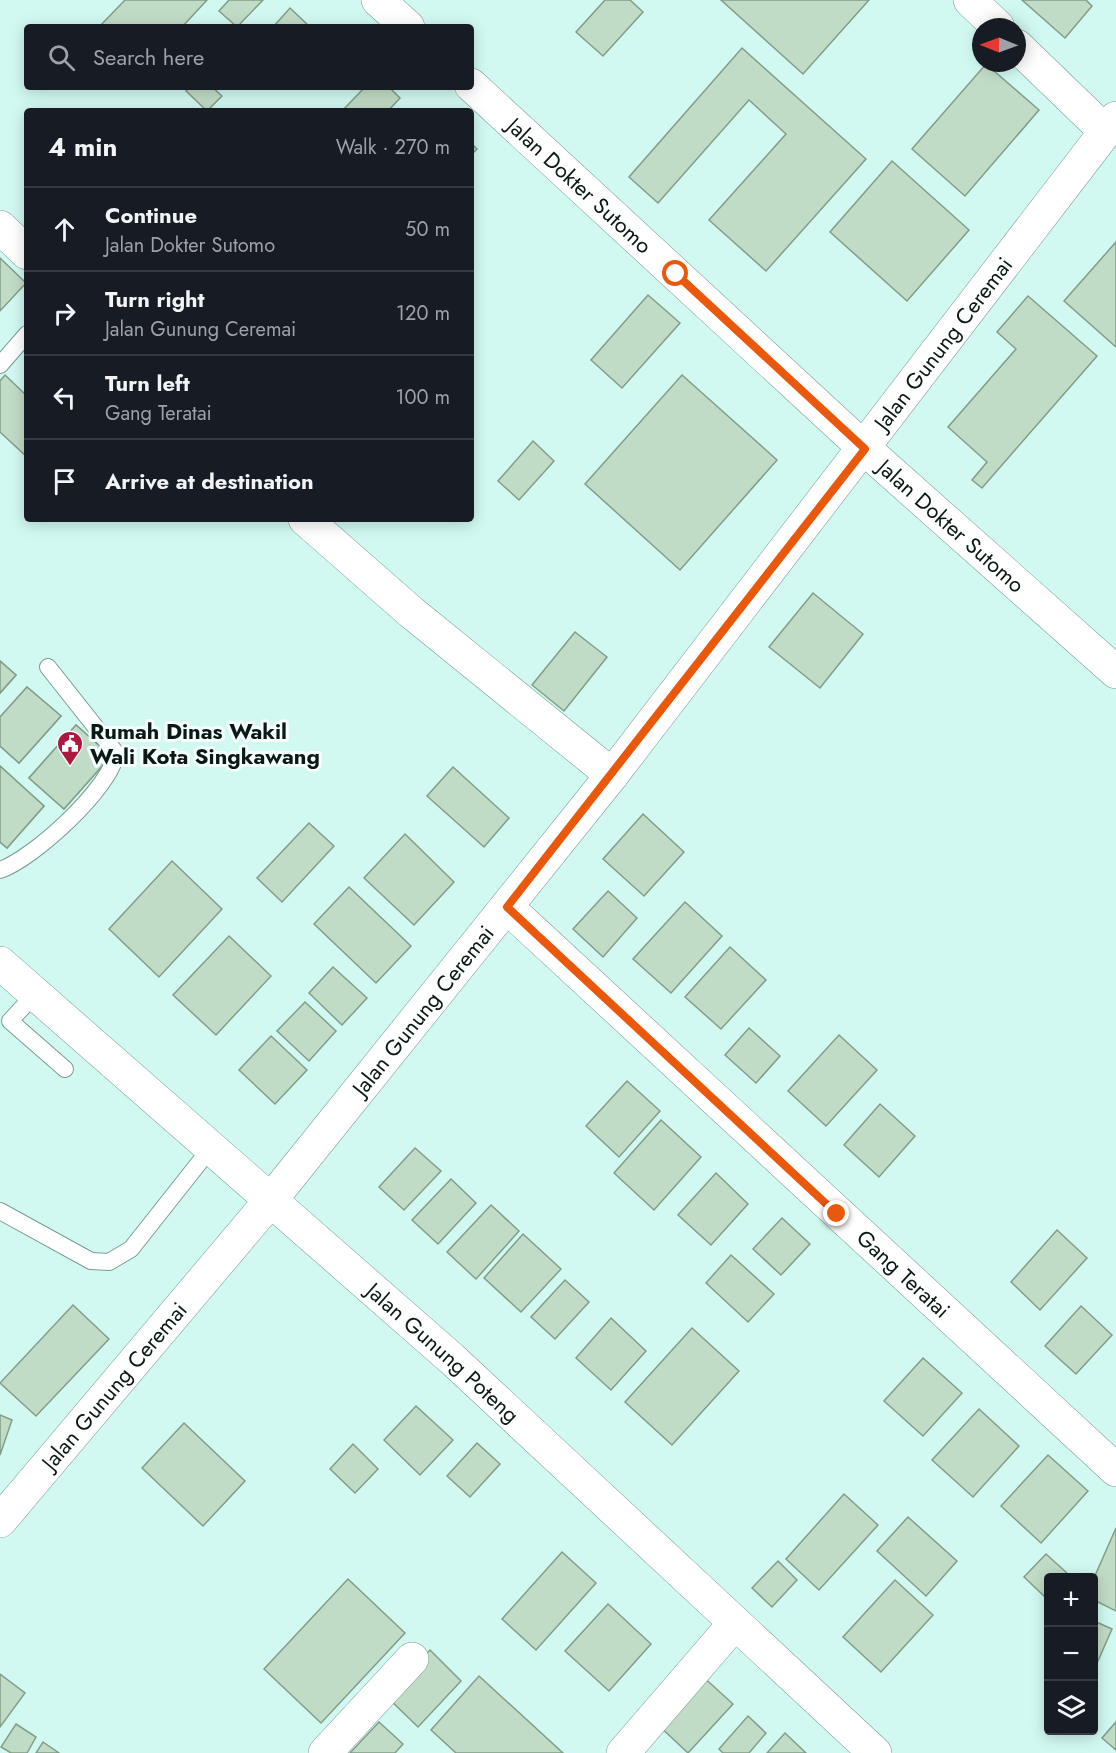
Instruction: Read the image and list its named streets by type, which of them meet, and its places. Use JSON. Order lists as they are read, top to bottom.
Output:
{
  "streets": {
    "street": [
      "Jalan Dokter Sutomo",
      "Jalan Gunung Ceremai",
      "Gang Teratai",
      "Jalan Gunung Poteng"
    ]
  },
  "crossings": [
    ["Jalan Dokter Sutomo", "Jalan Gunung Ceremai"],
    ["Jalan Gunung Ceremai", "Gang Teratai"],
    ["Jalan Gunung Ceremai", "Jalan Gunung Poteng"]
  ],
  "places": {
    "public building": ["Rumah Dinas Wakil Wali Kota Singkawang"]
  },
  "north": "left",
  "page": {
    "search": "Search here",
    "heading": ["4 min", "Walk · 270 m"],
    "list": [
      ["Continue", "Jalan Dokter Sutomo", "50 m"],
      ["Turn right", "Jalan Gunung Ceremai", "120 m"],
      ["Turn left", "Gang Teratai", "100 m"],
      "Arrive at destination"
    ],
    "map_buttons": ["+", "−"]
  }
}
